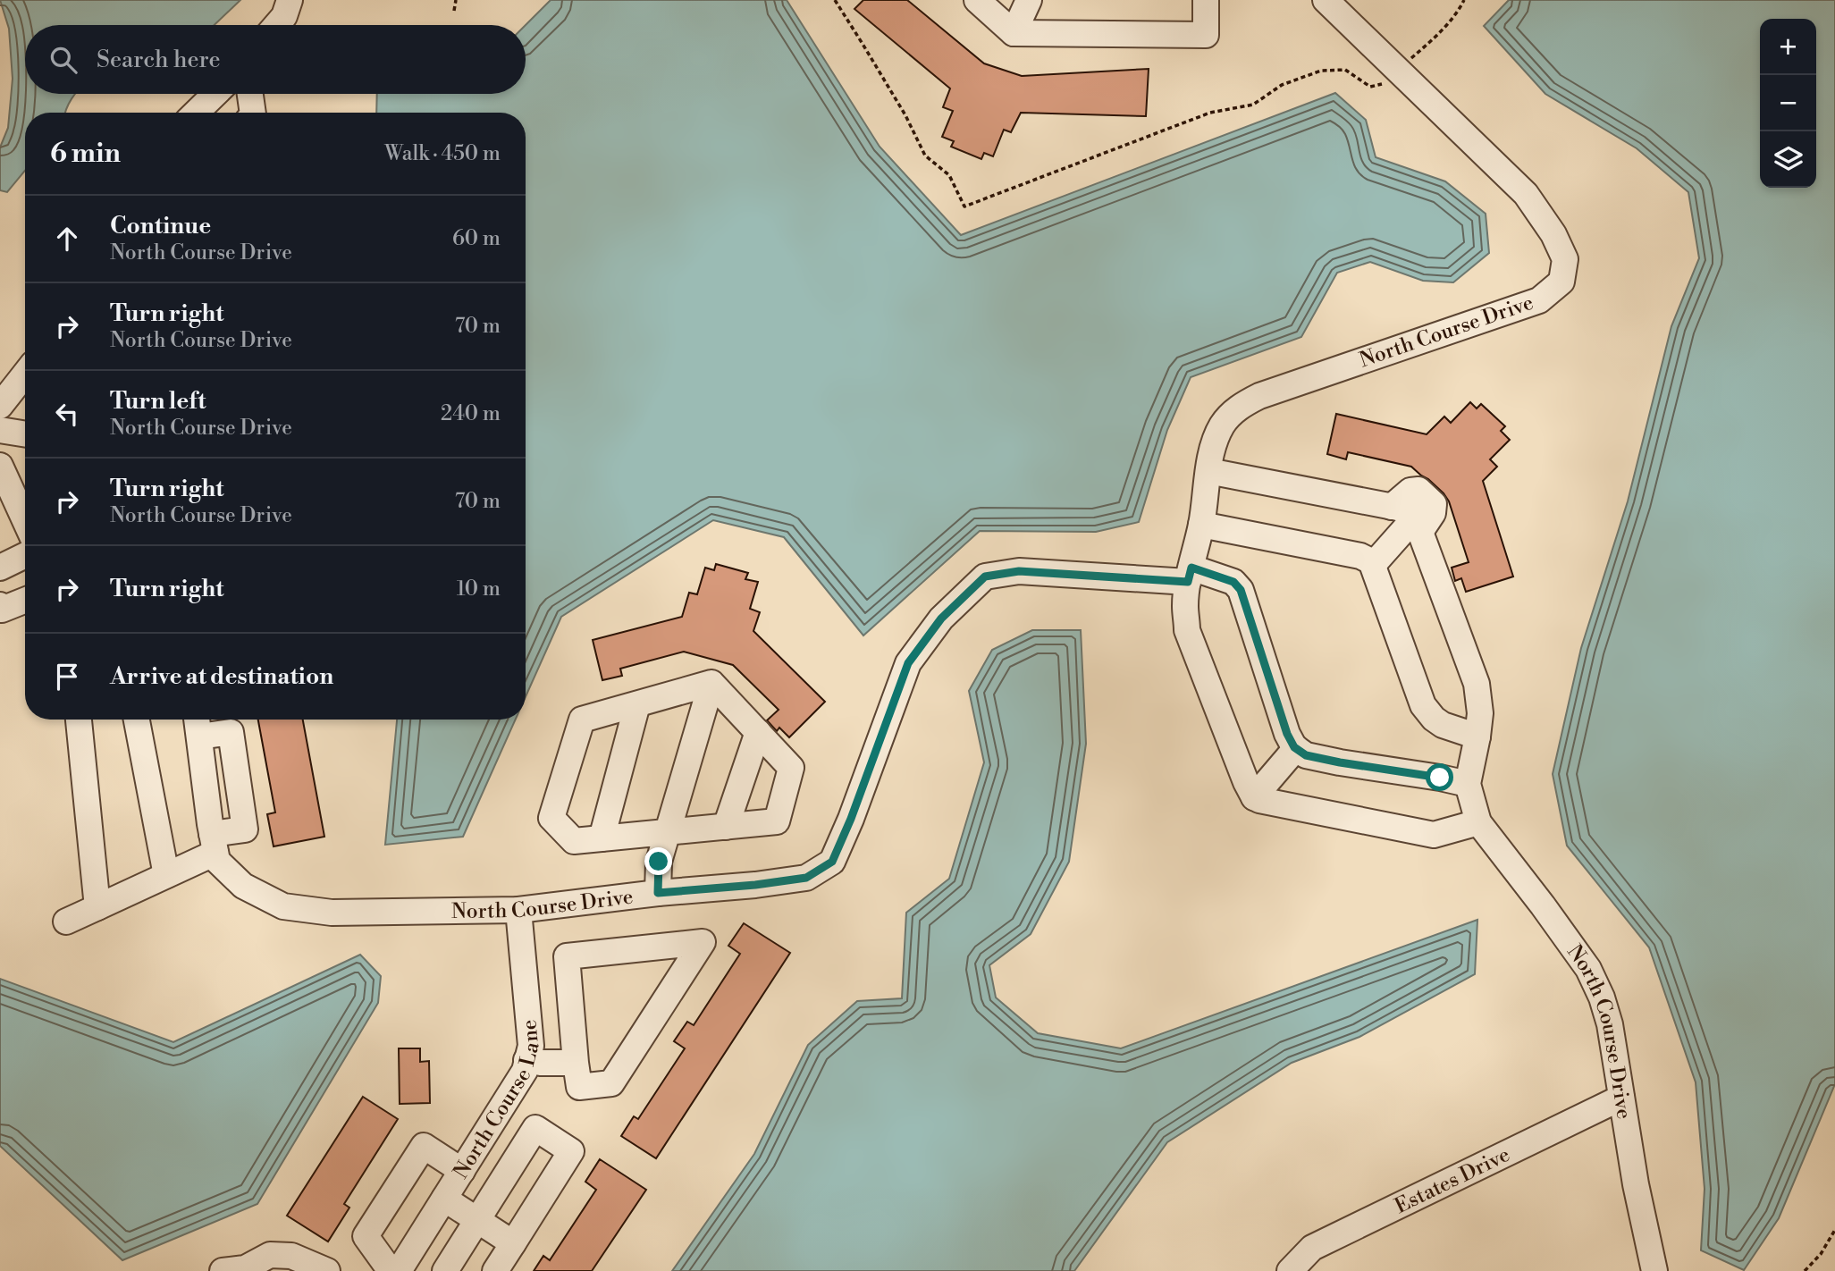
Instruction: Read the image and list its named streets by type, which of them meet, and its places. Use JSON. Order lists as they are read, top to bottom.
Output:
{
  "streets": {
    "street": ["North Course Drive", "North Course Lane", "Estates Drive"]
  },
  "crossings": [
    ["North Course Drive", "North Course Lane"],
    ["North Course Drive", "Estates Drive"]
  ],
  "page": {
    "map_buttons": ["+", "−"],
    "search": "Search here",
    "heading": ["6 min", "Walk · 450 m"],
    "list": [
      ["Continue", "North Course Drive", "60 m"],
      ["Turn right", "North Course Drive", "70 m"],
      ["Turn left", "North Course Drive", "240 m"],
      ["Turn right", "North Course Drive", "70 m"],
      ["Turn right", "10 m"],
      "Arrive at destination"
    ]
  }
}
